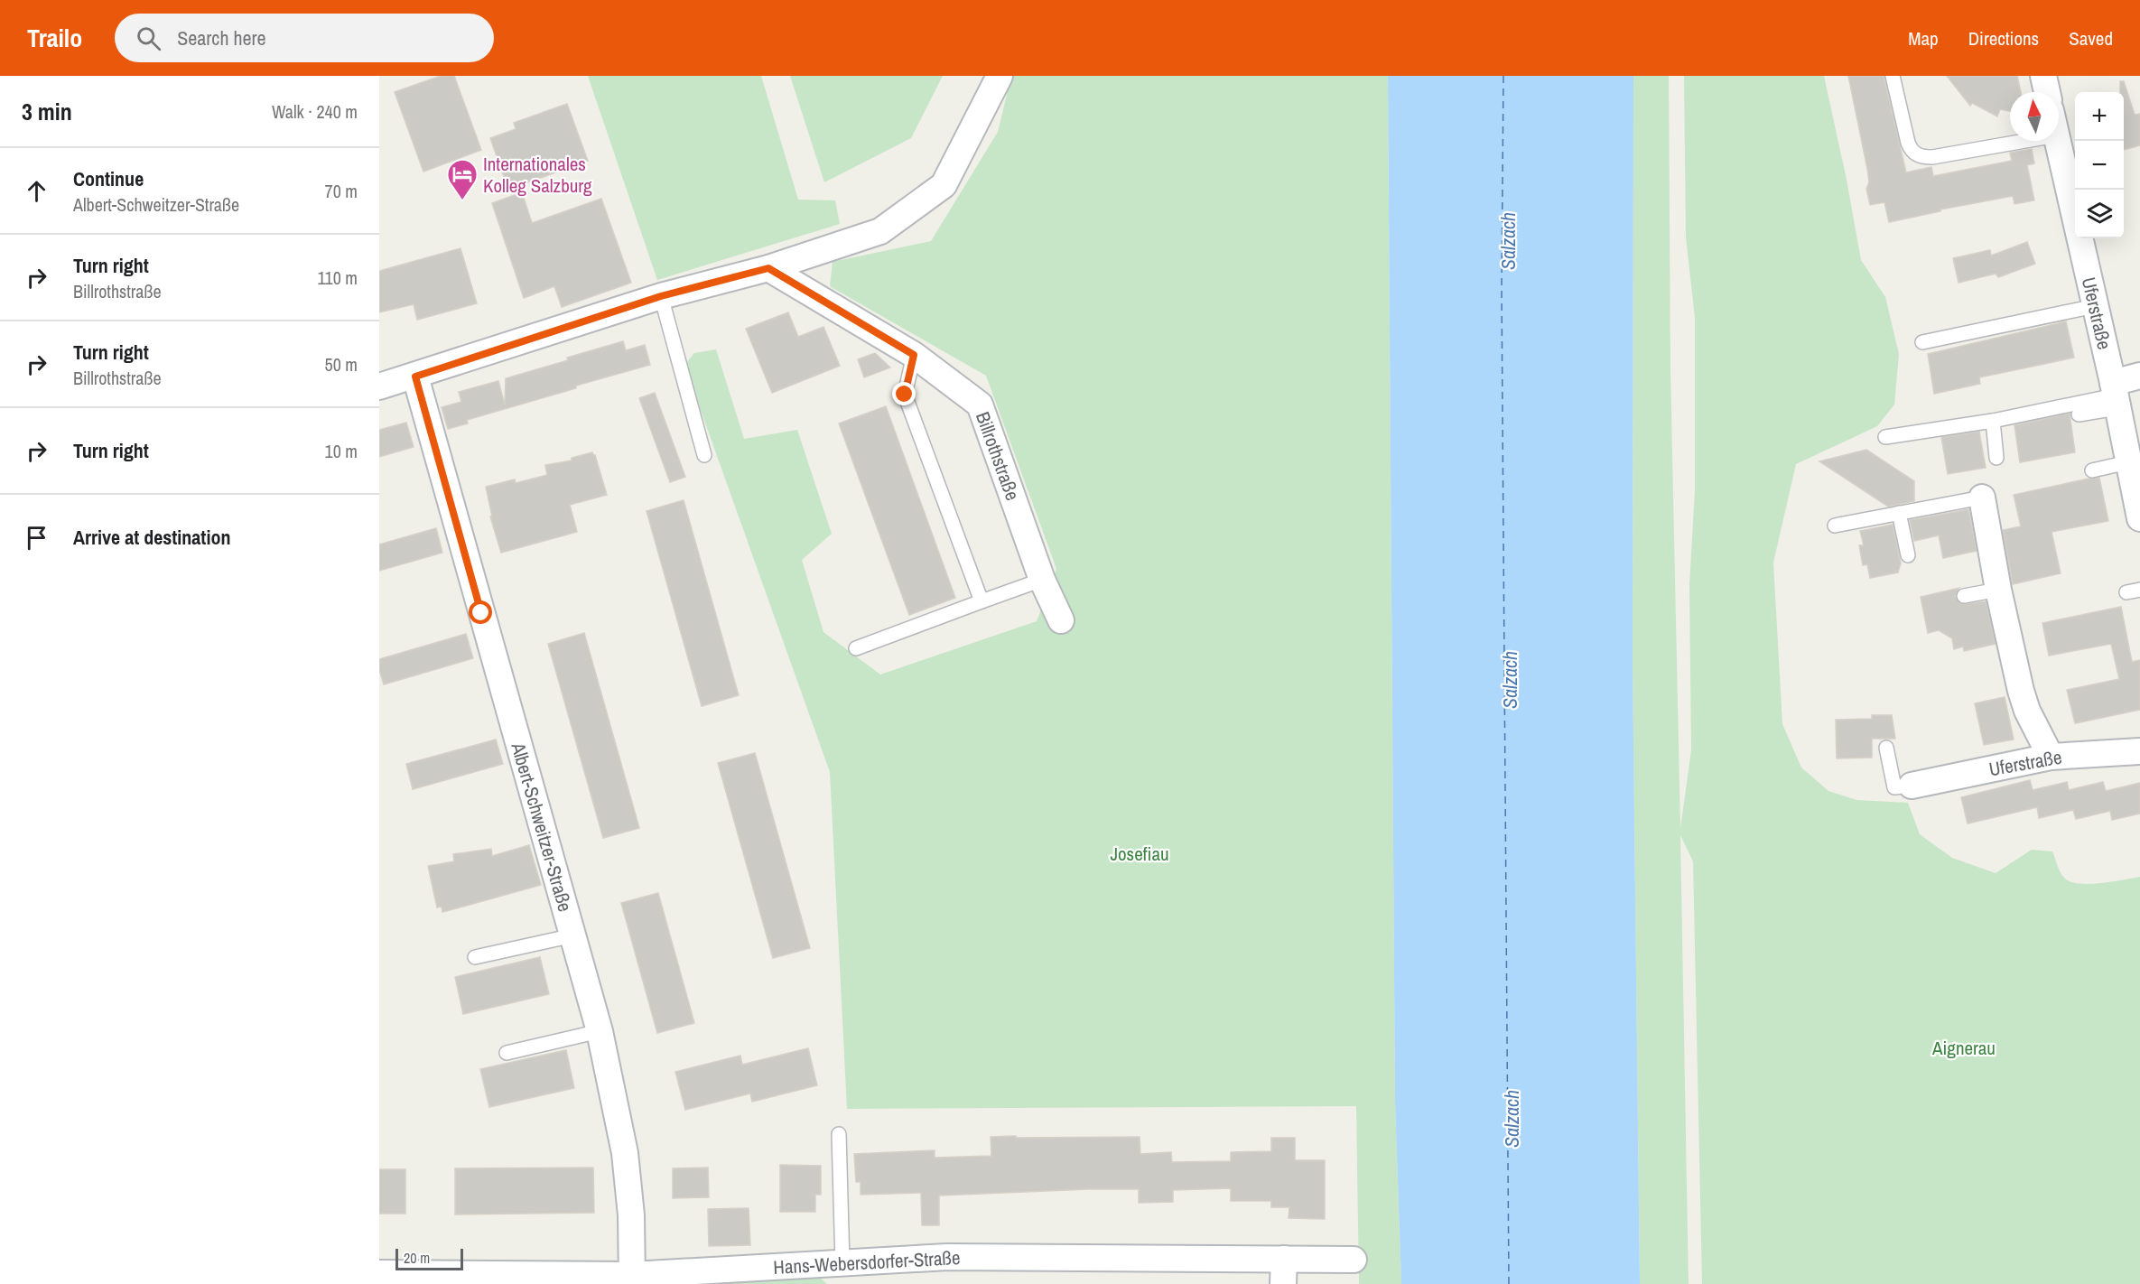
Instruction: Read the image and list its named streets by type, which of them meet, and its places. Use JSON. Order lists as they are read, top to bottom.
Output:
{
  "streets": {
    "street": [
      "Uferstraße",
      "Billrothstraße",
      "Albert-Schweitzer-Straße",
      "Hans-Webersdorfer-Straße"
    ]
  },
  "crossings": [
    ["Albert-Schweitzer-Straße", "Hans-Webersdorfer-Straße"]
  ],
  "water": ["Salzach"],
  "parks": ["Josefiau", "Aignerau"],
  "places": {
    "hotel": ["Internationales Kolleg Salzburg"]
  },
  "scale_bar": "20 m",
  "north": "top",
  "page": {
    "header": "Trailo",
    "search": "Search here",
    "nav": ["Map", "Directions", "Saved"],
    "heading": ["3 min", "Walk · 240 m"],
    "map_buttons": ["+", "−"],
    "list": [
      ["Continue", "Albert-Schweitzer-Straße", "70 m"],
      ["Turn right", "Billrothstraße", "110 m"],
      ["Turn right", "Billrothstraße", "50 m"],
      ["Turn right", "10 m"],
      "Arrive at destination"
    ],
    "scale": "20 m"
  }
}
